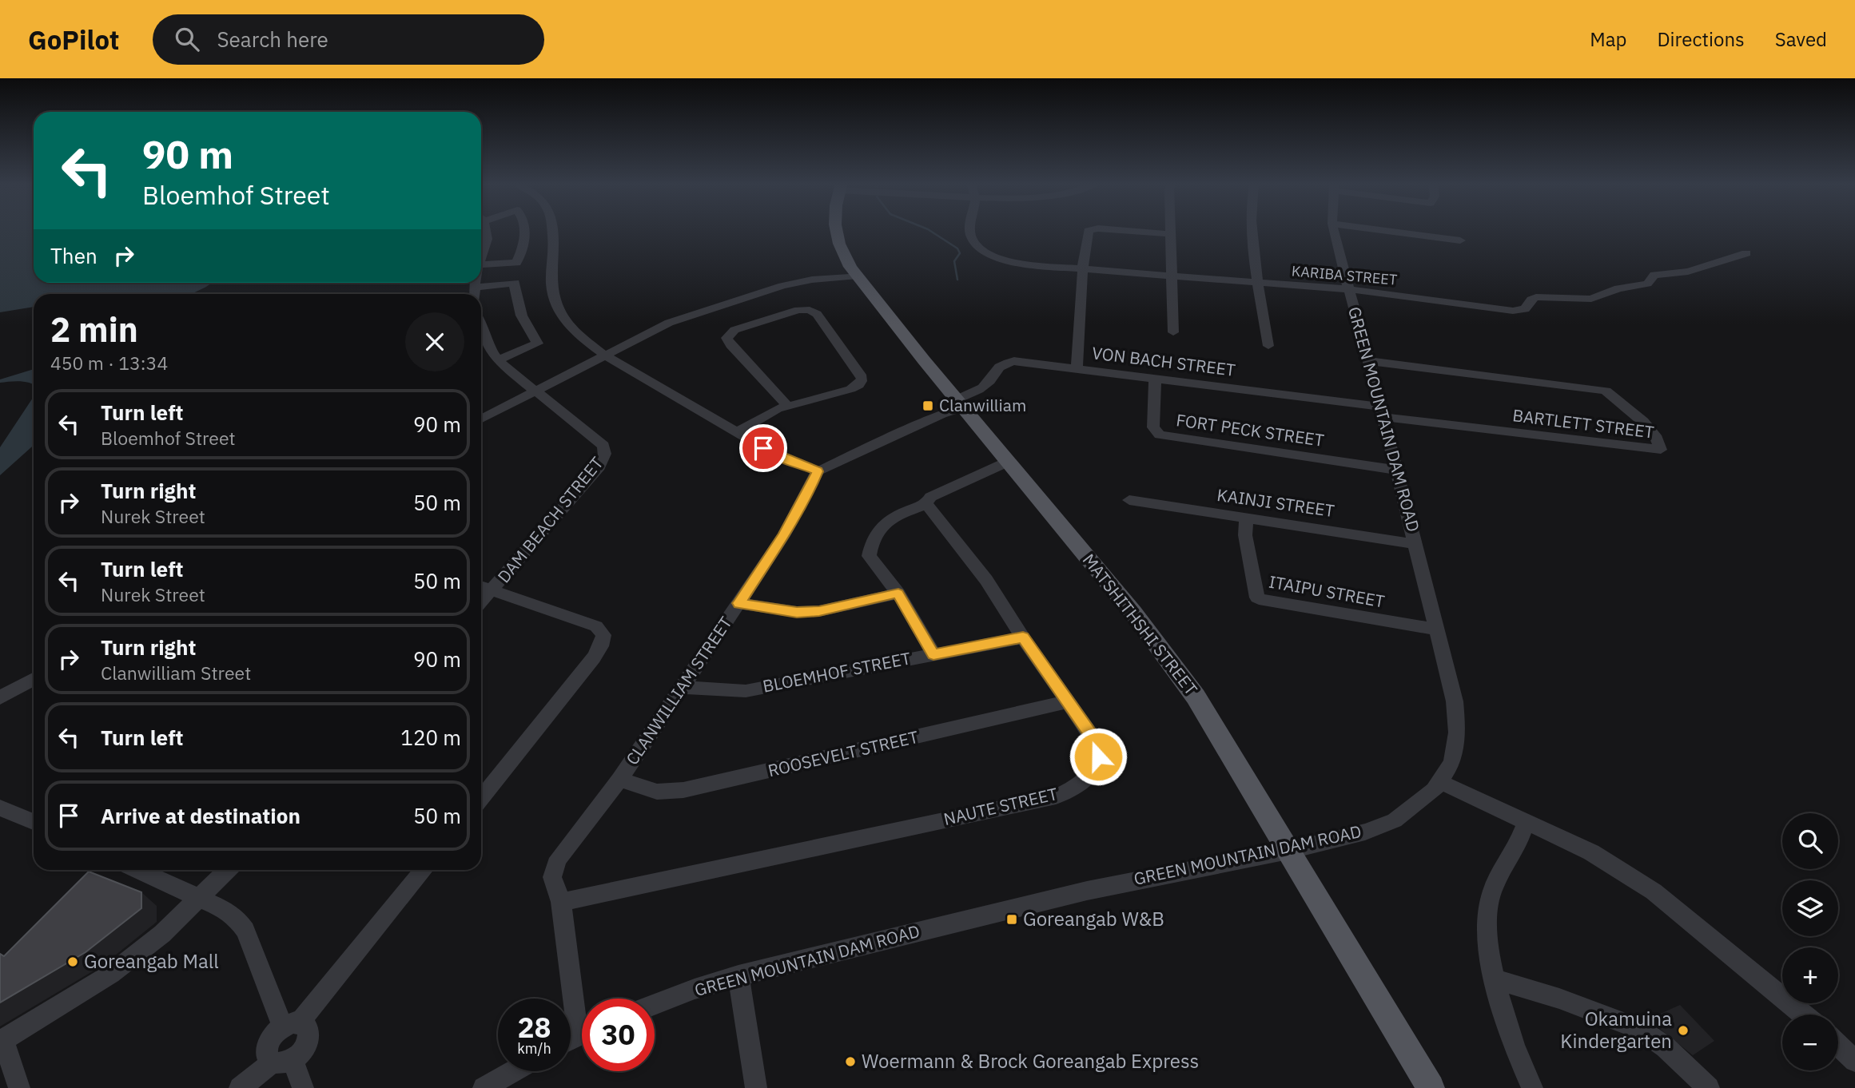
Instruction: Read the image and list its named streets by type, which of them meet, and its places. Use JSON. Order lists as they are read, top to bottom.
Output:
{
  "streets": {
    "main road": ["MATSHITHSHI STREET"],
    "street": [
      "KARIBA STREET",
      "VON BACH STREET",
      "GREEN MOUNTAIN DAM ROAD",
      "BARTLETT STREET",
      "FORT PECK STREET",
      "KAINJI STREET",
      "DAM BEACH STREET",
      "ITAIPU STREET",
      "BLOEMHOF STREET",
      "CLANWILLIAM STREET",
      "ROOSEVELT STREET",
      "NAUTE STREET"
    ]
  },
  "crossings": [
    ["KARIBA STREET", "GREEN MOUNTAIN DAM ROAD"],
    ["VON BACH STREET", "GREEN MOUNTAIN DAM ROAD"],
    ["VON BACH STREET", "BARTLETT STREET"],
    ["VON BACH STREET", "FORT PECK STREET"],
    ["VON BACH STREET", "MATSHITHSHI STREET"],
    ["GREEN MOUNTAIN DAM ROAD", "BARTLETT STREET"],
    ["GREEN MOUNTAIN DAM ROAD", "FORT PECK STREET"],
    ["GREEN MOUNTAIN DAM ROAD", "KAINJI STREET"],
    ["GREEN MOUNTAIN DAM ROAD", "ITAIPU STREET"],
    ["GREEN MOUNTAIN DAM ROAD", "MATSHITHSHI STREET"],
    ["KAINJI STREET", "ITAIPU STREET"],
    ["BLOEMHOF STREET", "CLANWILLIAM STREET"],
    ["BLOEMHOF STREET", "NAUTE STREET"],
    ["CLANWILLIAM STREET", "ROOSEVELT STREET"],
    ["CLANWILLIAM STREET", "NAUTE STREET"],
    ["ROOSEVELT STREET", "NAUTE STREET"]
  ],
  "places": {
    "transit": ["Clanwilliam", "Goreangab W&B"],
    "other": ["Goreangab Mall", "Okamuina Kindergarten", "Woermann & Brock Goreangab Express"]
  },
  "page": {
    "header": "GoPilot",
    "search": "Search here",
    "nav": ["Map", "Directions", "Saved"],
    "turn": ["90 m", "Bloemhof Street"],
    "then": "Then",
    "heading": ["2 min", "450 m · 13:34"],
    "list": [
      {
        "name": "Turn left",
        "note": "Bloemhof Street",
        "value": "90 m"
      },
      {
        "name": "Turn right",
        "note": "Nurek Street",
        "value": "50 m"
      },
      {
        "name": "Turn left",
        "note": "Nurek Street",
        "value": "50 m"
      },
      {
        "name": "Turn right",
        "note": "Clanwilliam Street",
        "value": "90 m"
      },
      {
        "name": "Turn left",
        "value": "120 m"
      },
      {
        "name": "Arrive at destination",
        "value": "50 m"
      }
    ],
    "map_buttons": ["+", "−"],
    "speed": "28 km/h",
    "limit": "30"
  }
}
